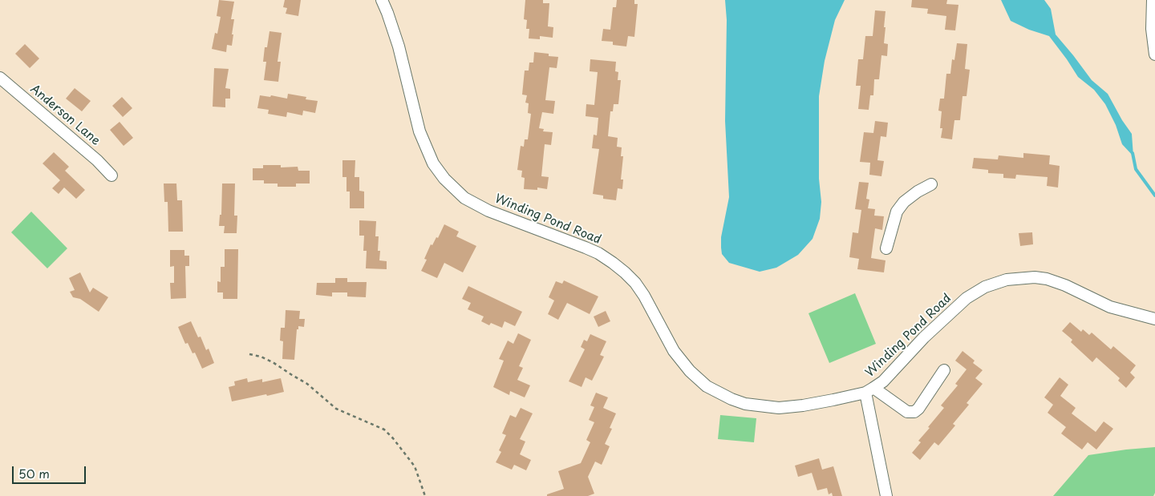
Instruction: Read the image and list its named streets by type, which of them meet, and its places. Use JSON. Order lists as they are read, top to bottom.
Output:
{
  "streets": {
    "street": ["Anderson Lane", "Winding Pond Road"]
  },
  "scale_bar": "50 m"
}
